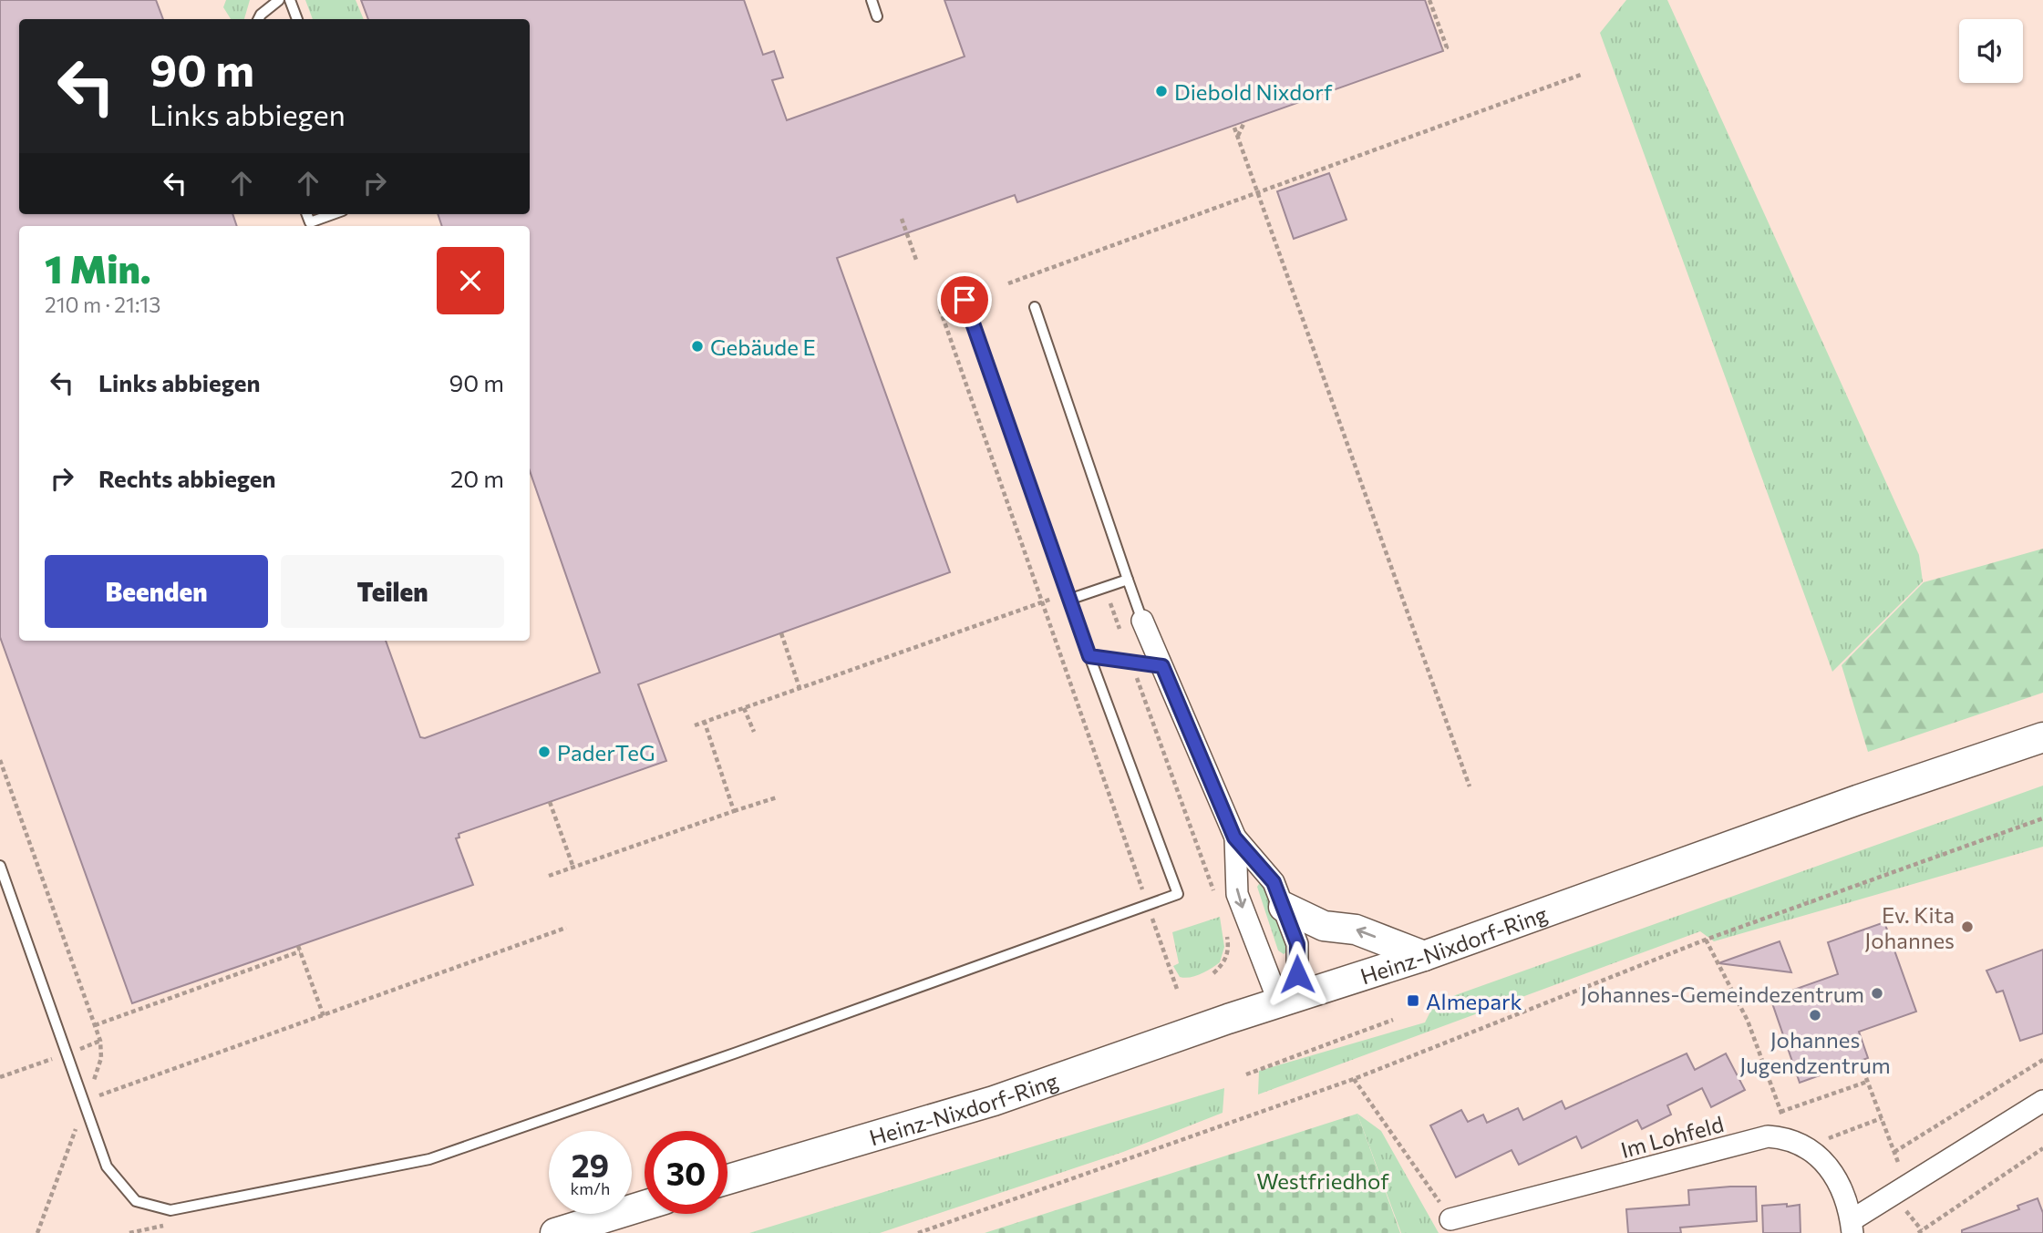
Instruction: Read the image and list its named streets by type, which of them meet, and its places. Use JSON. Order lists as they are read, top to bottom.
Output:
{
  "streets": {
    "main road": ["Heinz-Nixdorf-Ring"],
    "street": ["Im Lohfeld"]
  },
  "parks": ["Westfriedhof"],
  "places": {
    "other": [
      "Diebold Nixdorf",
      "Gebäude E",
      "PaderTeG",
      "Ev. Kita Johannes",
      "Johannes-Gemeindezentrum",
      "Johannes Jugendzentrum"
    ],
    "transit": ["Almepark"]
  },
  "page": {
    "turn": ["90 m", "Links abbiegen"],
    "heading": ["1 Min.", "210 m · 21:13"],
    "list": [
      {
        "name": "Links abbiegen",
        "value": "90 m"
      },
      {
        "name": "Rechts abbiegen",
        "value": "20 m"
      }
    ],
    "buttons": ["Beenden", "Teilen"],
    "speed": "29 km/h",
    "limit": "30"
  }
}
